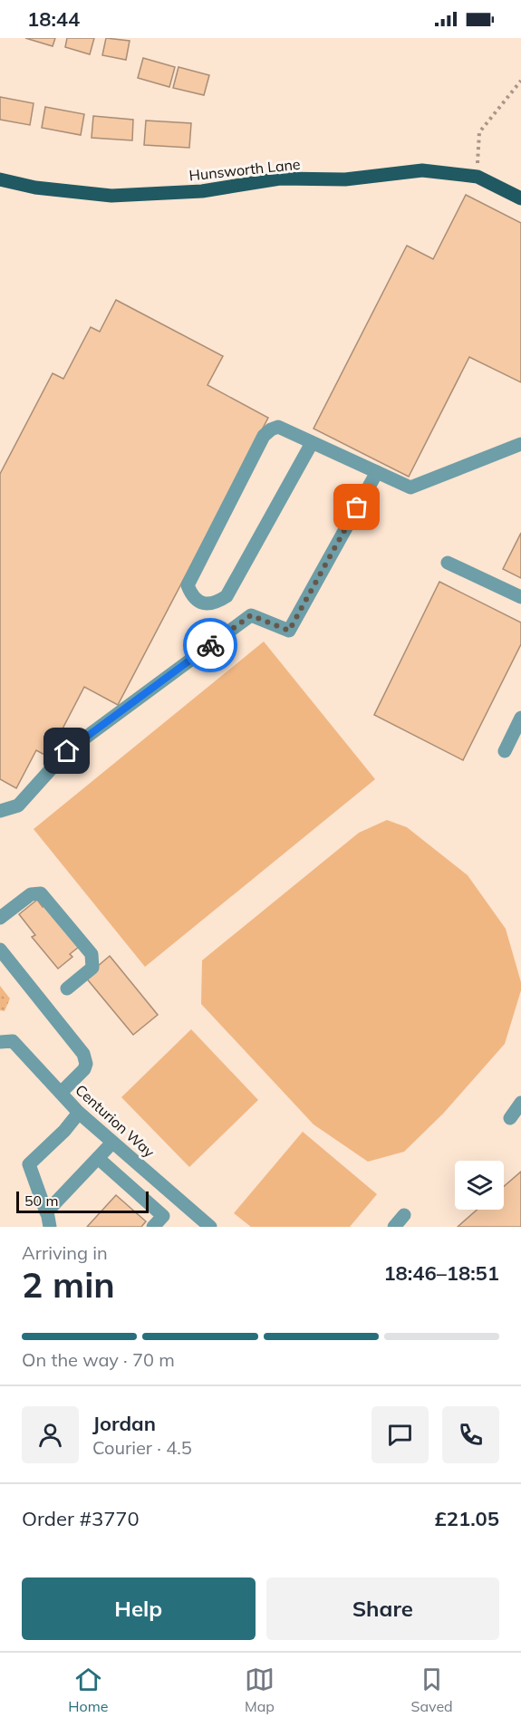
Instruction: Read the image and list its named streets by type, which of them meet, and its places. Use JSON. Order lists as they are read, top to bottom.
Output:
{
  "streets": {
    "main road": ["Hunsworth Lane"],
    "street": ["Centurion Way"]
  },
  "scale_bar": "50 m",
  "page": {
    "status": "18:44",
    "scale": "50 m",
    "heading": ["2 min", "Arriving in", "18:46–18:51"],
    "panel": [
      "Jordan",
      "Courier · 4.5",
      "Order #3770",
      "£21.05"
    ],
    "bar": "On the way · 70 m",
    "buttons": ["Help", "Share"],
    "tabs": ["Home", "Map", "Saved"]
  }
}
